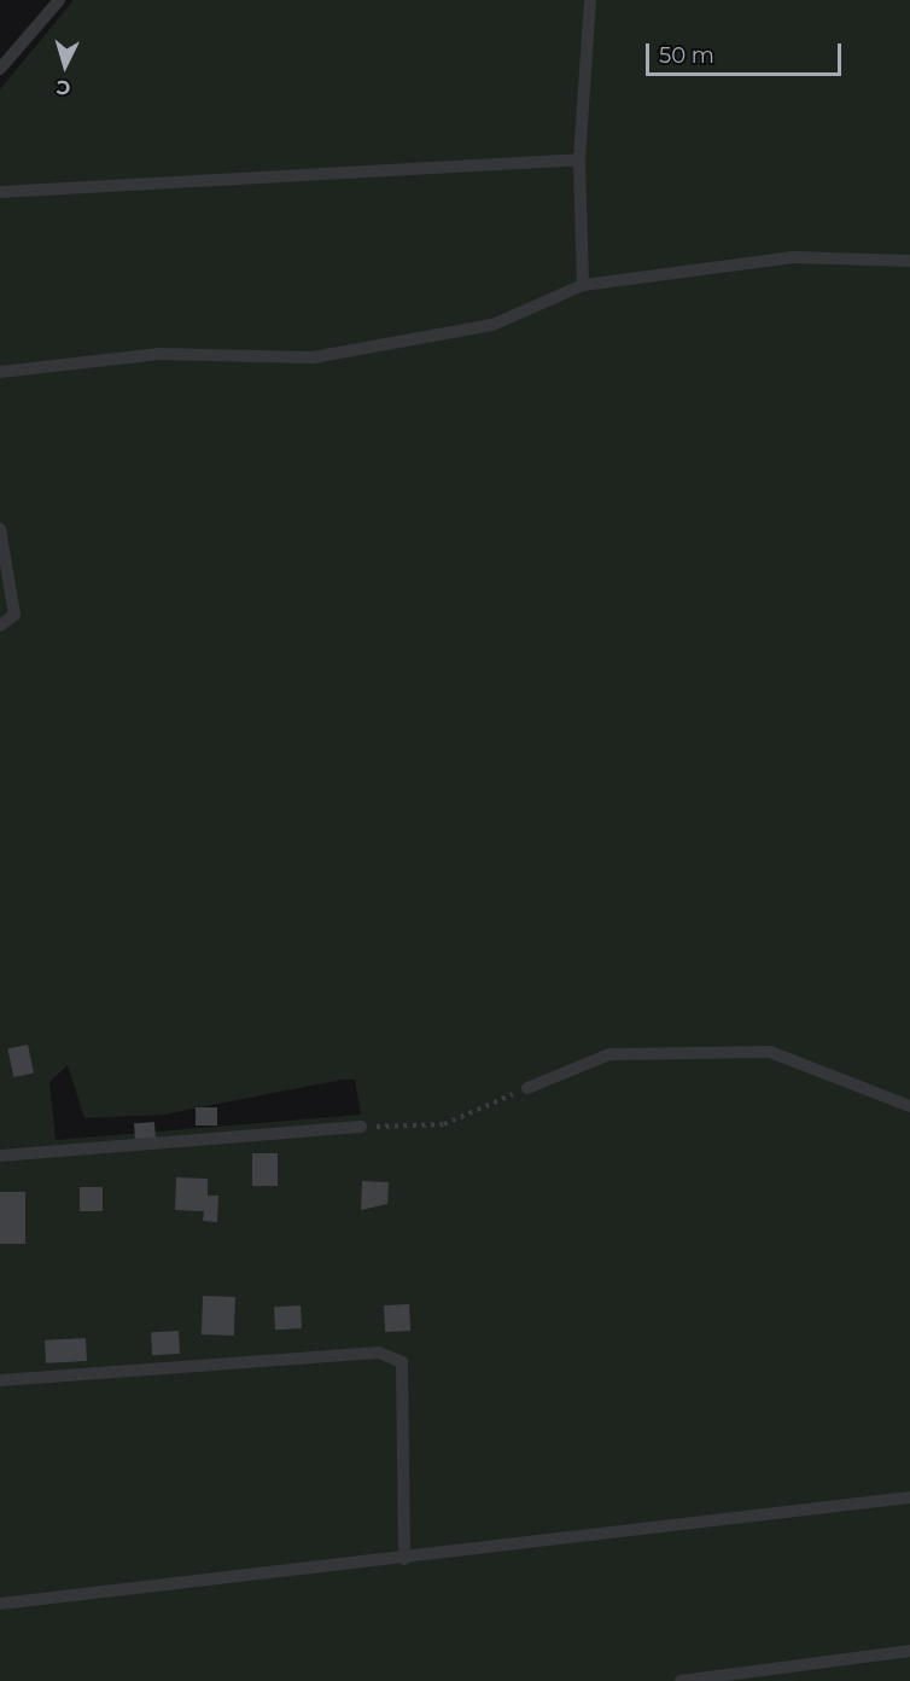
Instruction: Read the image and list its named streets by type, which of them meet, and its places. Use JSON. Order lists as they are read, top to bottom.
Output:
{
  "scale_bar": "50 m",
  "north": "bottom"
}
